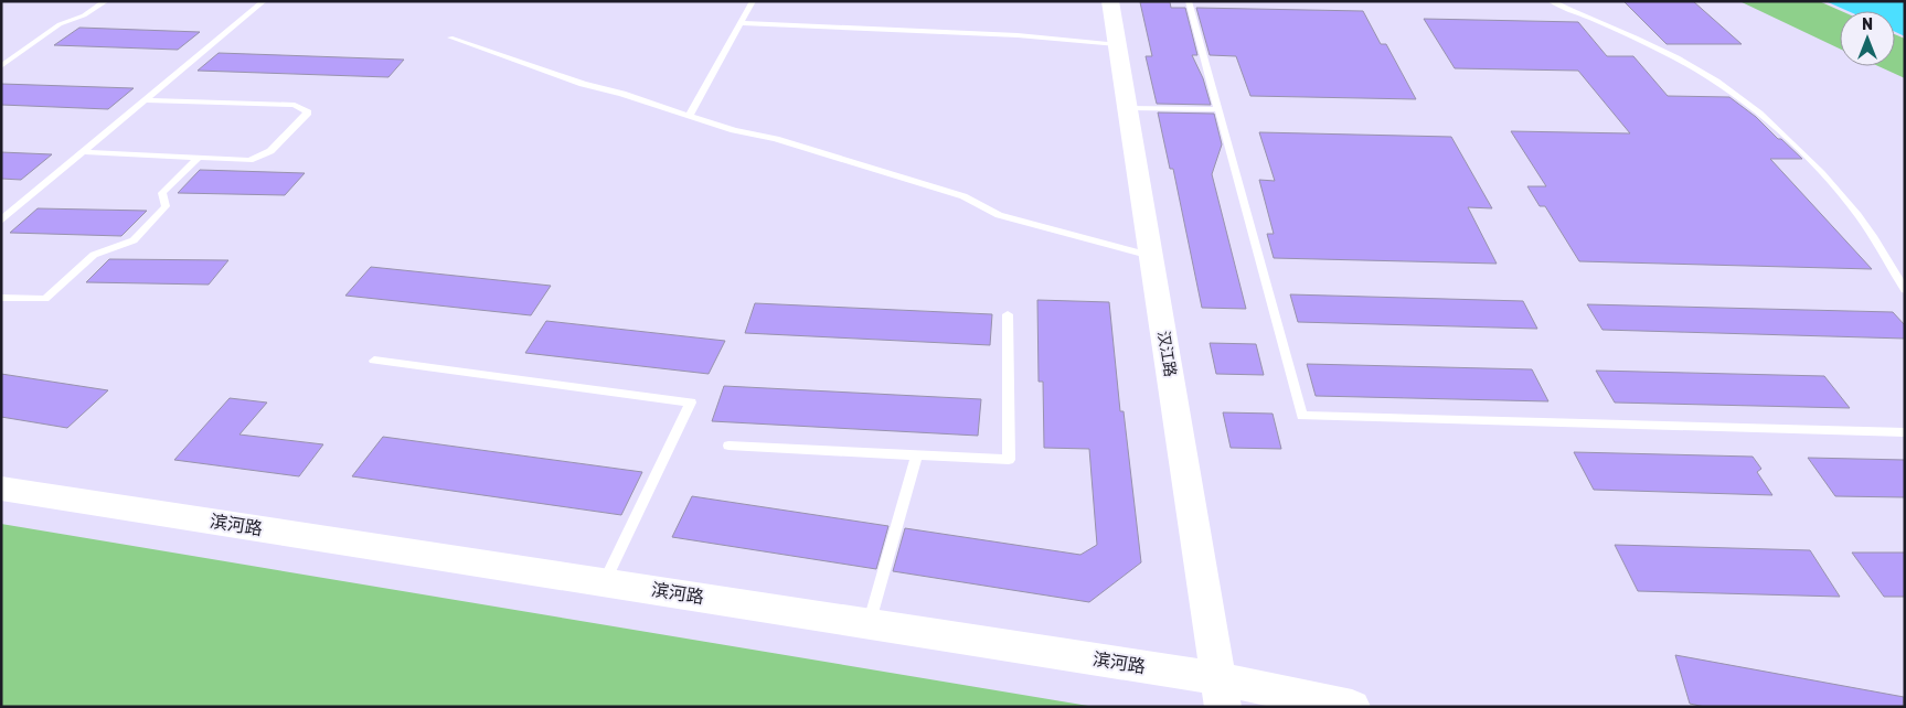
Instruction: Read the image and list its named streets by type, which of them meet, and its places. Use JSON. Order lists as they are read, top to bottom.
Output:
{
  "streets": {
    "street": ["汉江路", "滨河路"]
  },
  "crossings": [
    ["汉江路", "滨河路"]
  ],
  "north": "top"
}
